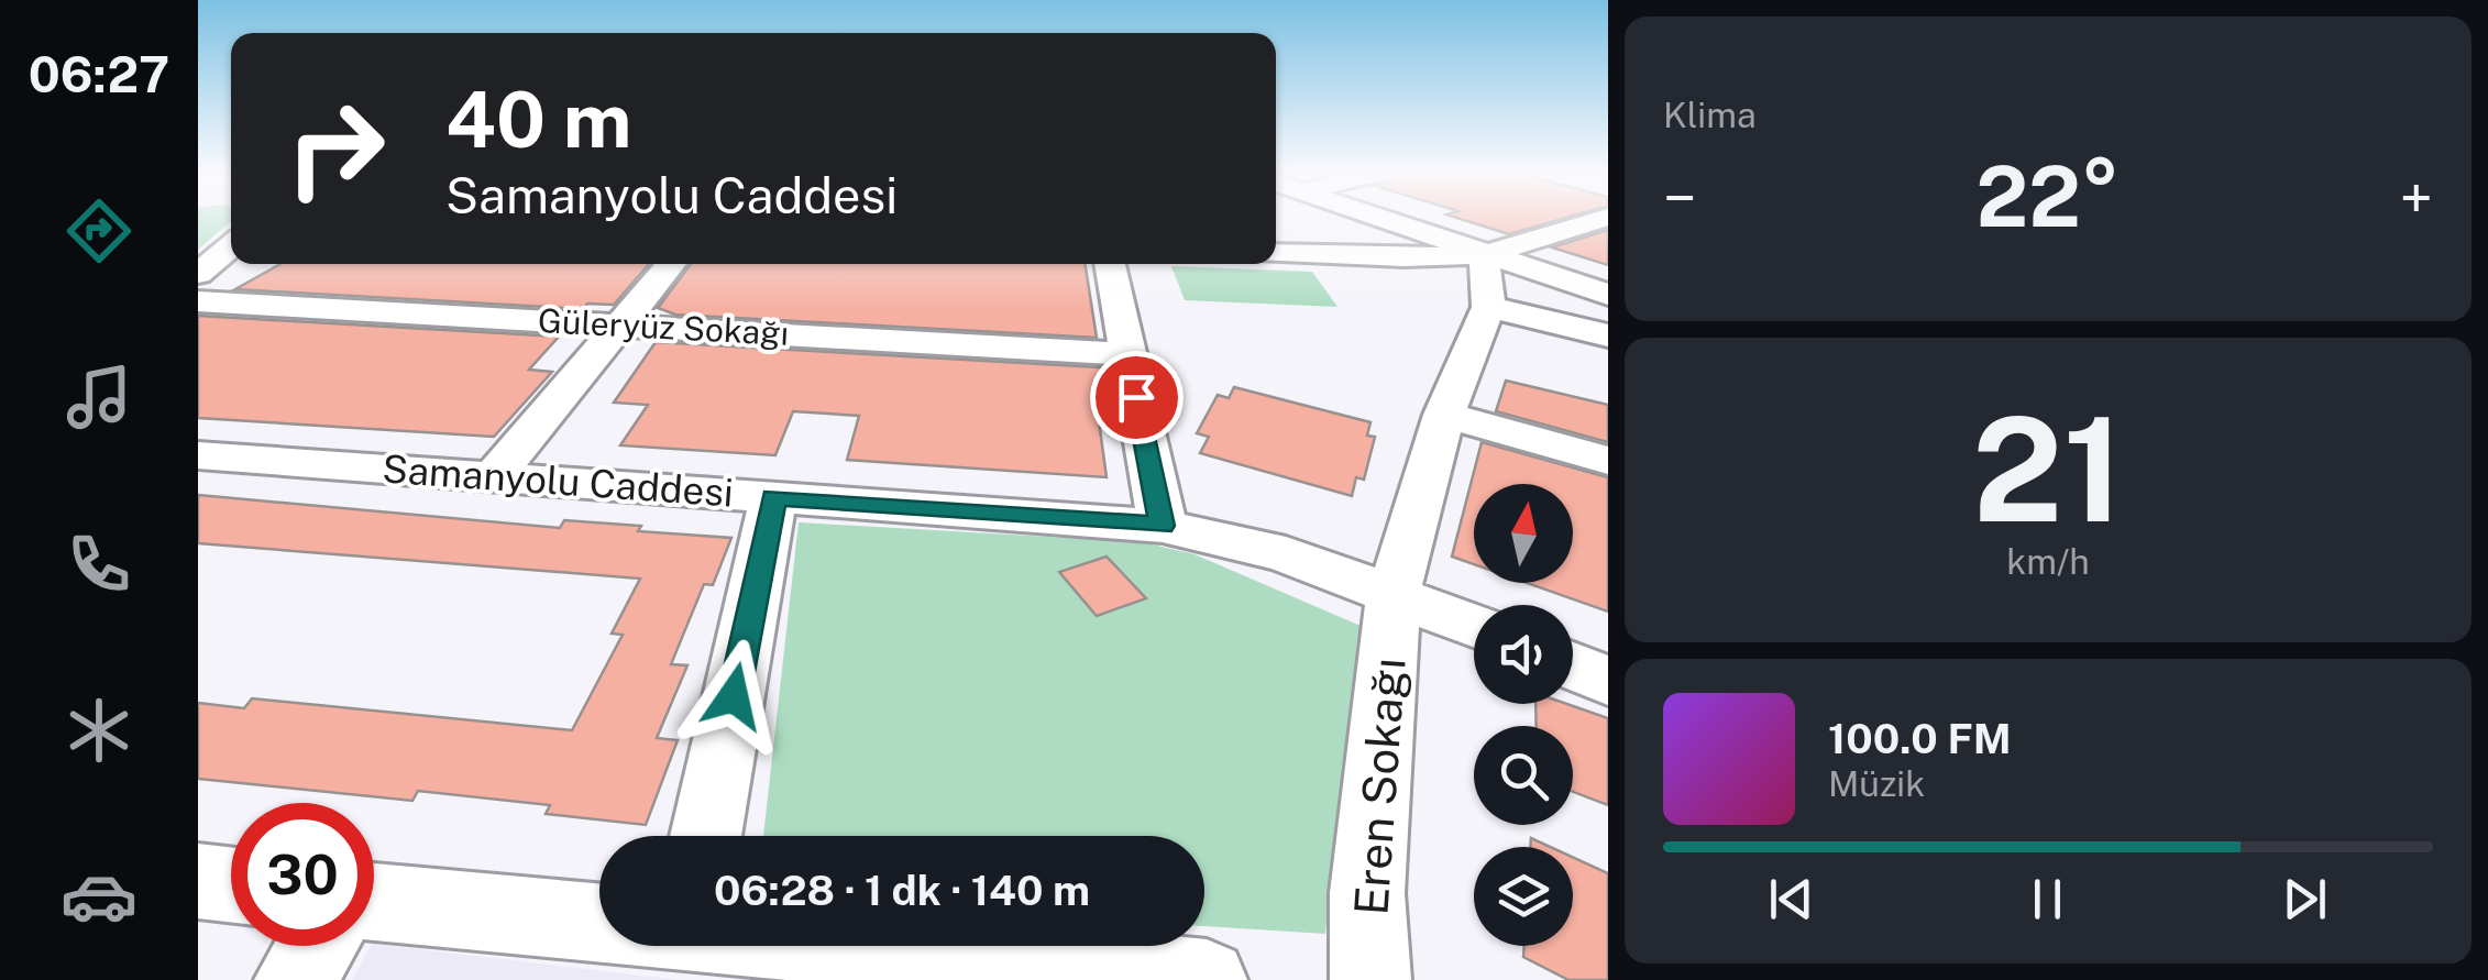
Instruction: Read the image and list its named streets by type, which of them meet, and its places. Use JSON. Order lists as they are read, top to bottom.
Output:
{
  "streets": {
    "street": ["Güleryüz Sokağı", "Samanyolu Caddesi", "Eren Sokağı"]
  },
  "crossings": [
    ["Samanyolu Caddesi", "Eren Sokağı"]
  ],
  "north": "top",
  "page": {
    "tabs": "06:27",
    "tile": [
      "Klima",
      ["21", "km/h"]
    ],
    "turn": ["40 m", "Samanyolu Caddesi"],
    "heat": ["−", "22°", "+"],
    "song": ["100.0 FM", "Müzik"],
    "limit": "30",
    "trip": "06:28 · 1 dk · 140 m"
  }
}
